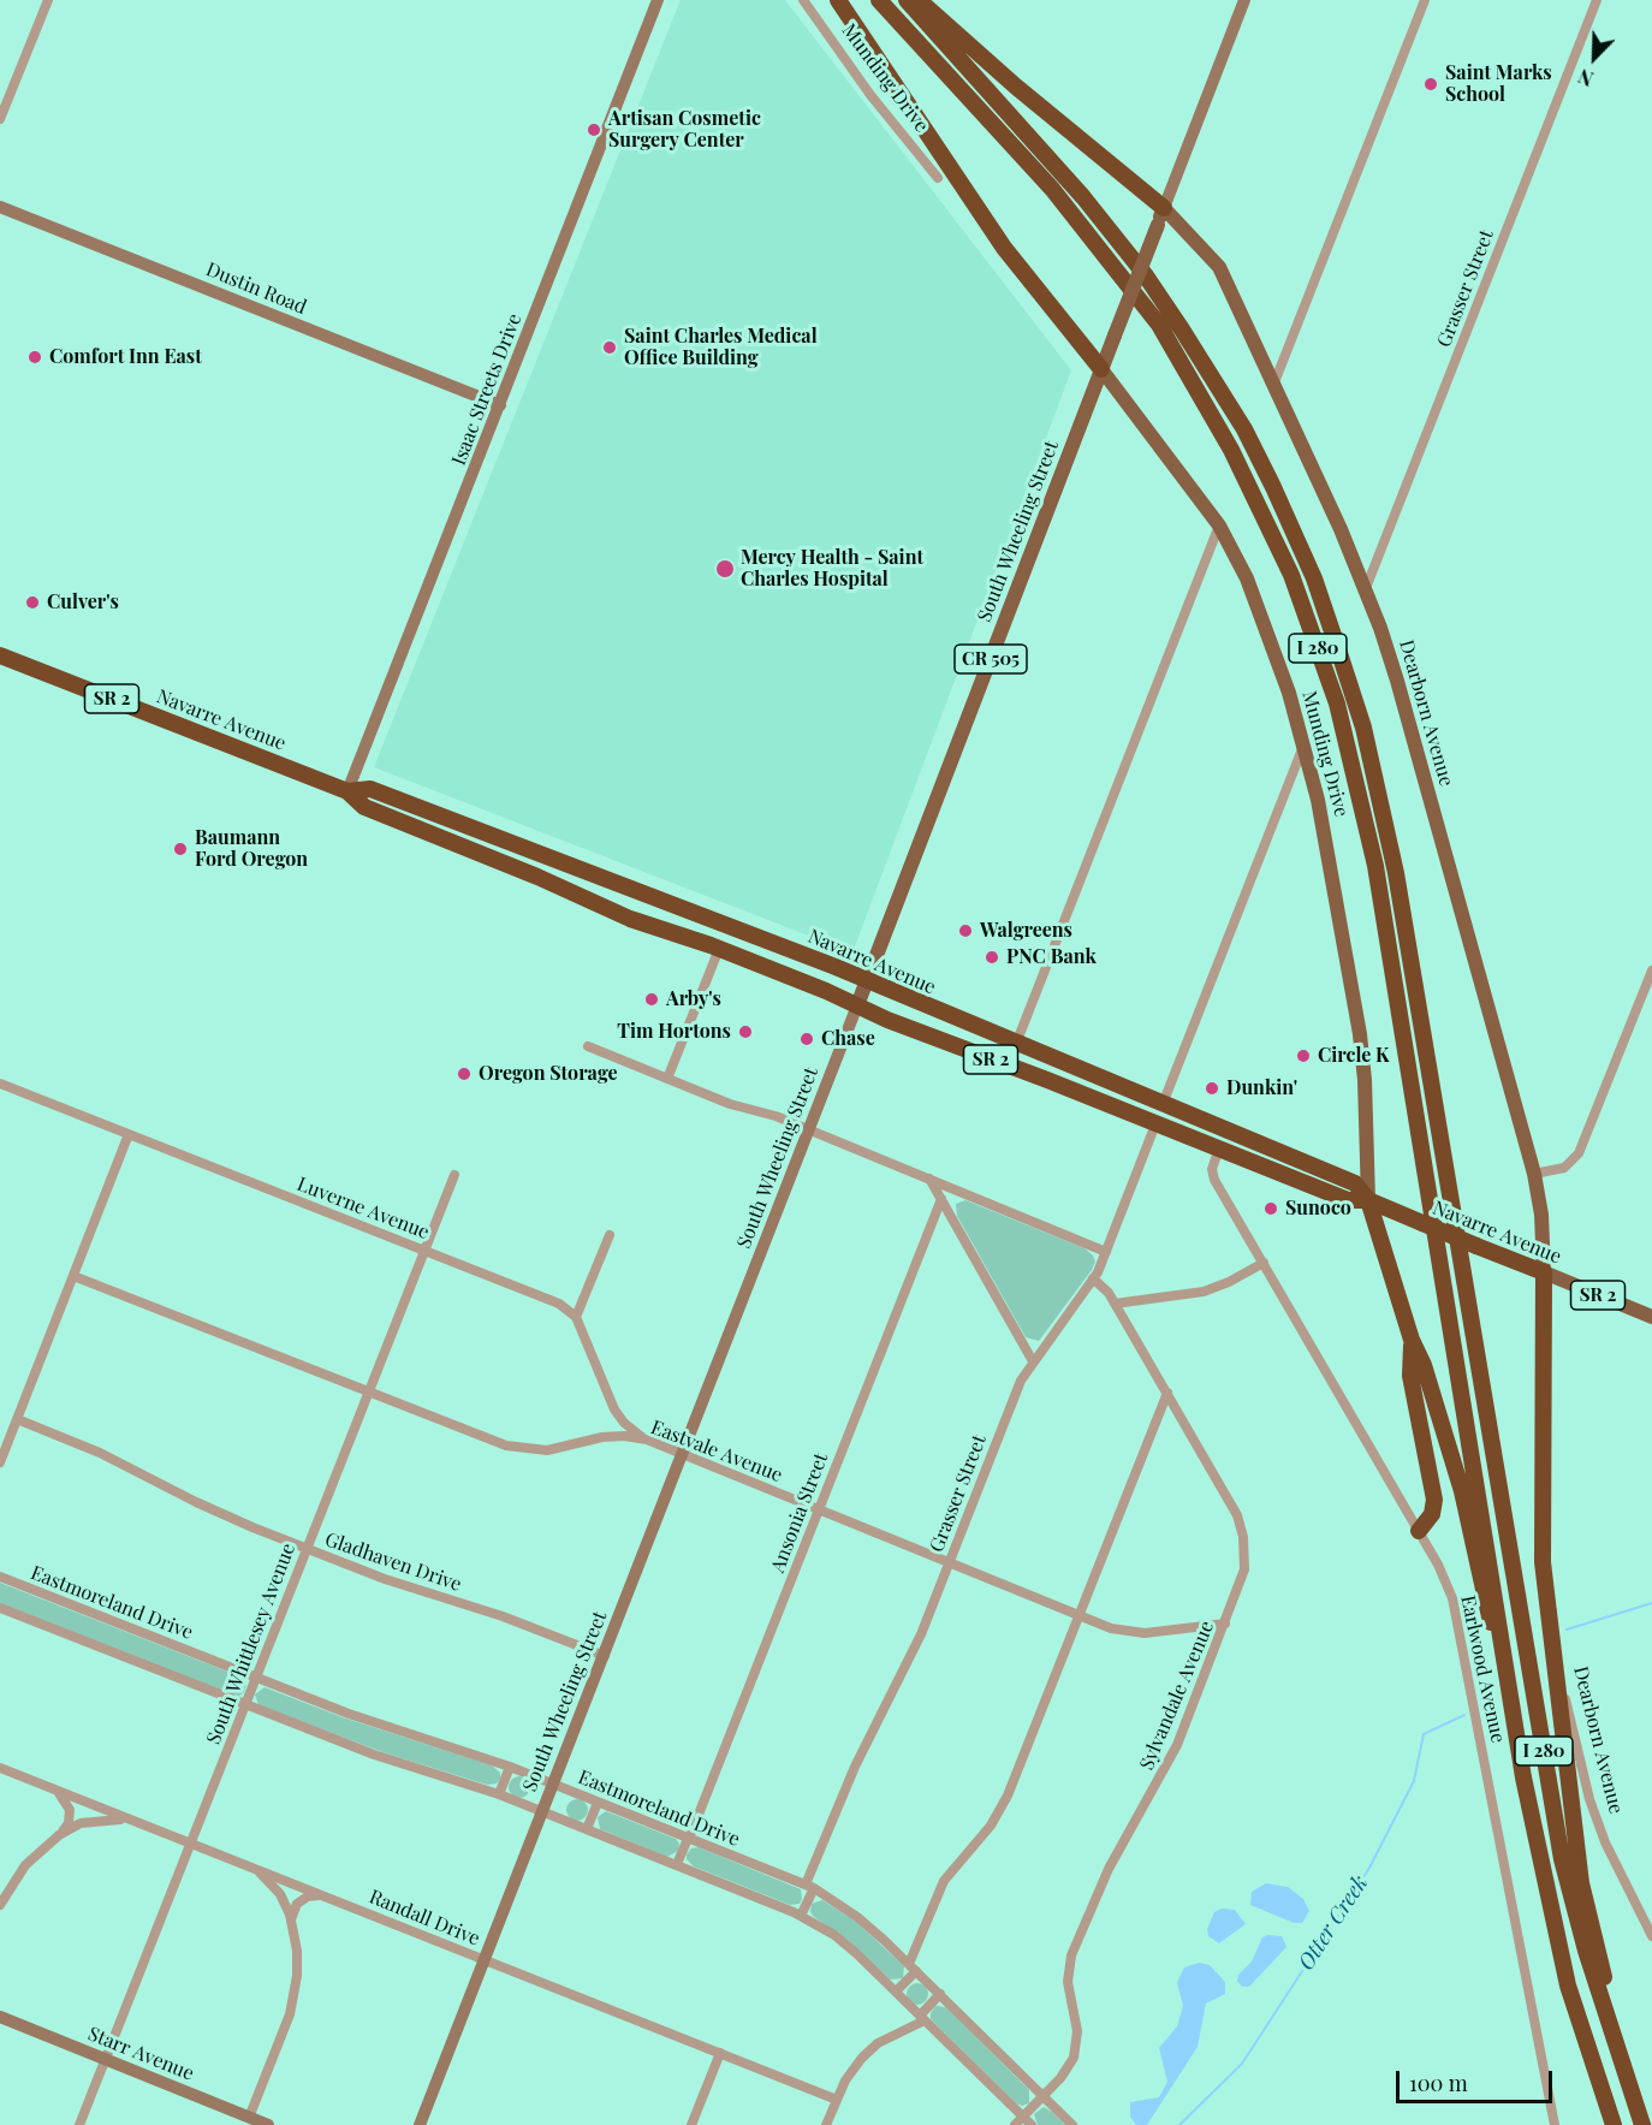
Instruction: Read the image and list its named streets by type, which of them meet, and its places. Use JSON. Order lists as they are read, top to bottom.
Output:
{
  "streets": {
    "highway": ["I 280", "SR 2", "Navarre Avenue"],
    "main road": [
      "Munding Drive",
      "South Wheeling Street",
      "CR 505",
      "Dearborn Avenue"
    ],
    "street": [
      "Dustin Road",
      "Grasser Street",
      "Isaac Streets Drive",
      "Luverne Avenue",
      "Eastvale Avenue",
      "Ansonia Street",
      "Gladhaven Drive",
      "Eastmoreland Drive",
      "South Whittlesey Avenue",
      "Earlwood Avenue",
      "Sylvandale Avenue",
      "Randall Drive",
      "Starr Avenue"
    ]
  },
  "crossings": [
    ["Munding Drive", "South Wheeling Street"],
    ["Munding Drive", "Navarre Avenue"],
    ["Dustin Road", "Isaac Streets Drive"],
    ["Grasser Street", "Dearborn Avenue"],
    ["Grasser Street", "Navarre Avenue"],
    ["Grasser Street", "Eastvale Avenue"],
    ["Grasser Street", "Eastmoreland Drive"],
    ["Grasser Street", "Sylvandale Avenue"],
    ["Isaac Streets Drive", "Navarre Avenue"],
    ["South Wheeling Street", "Dearborn Avenue"],
    ["South Wheeling Street", "Navarre Avenue"],
    ["South Wheeling Street", "Eastvale Avenue"],
    ["South Wheeling Street", "Gladhaven Drive"],
    ["South Wheeling Street", "Eastmoreland Drive"],
    ["South Wheeling Street", "Randall Drive"],
    ["Dearborn Avenue", "Navarre Avenue"],
    ["Navarre Avenue", "Earlwood Avenue"],
    ["Luverne Avenue", "South Whittlesey Avenue"],
    ["Eastvale Avenue", "Ansonia Street"],
    ["Eastvale Avenue", "South Whittlesey Avenue"],
    ["Eastvale Avenue", "Sylvandale Avenue"],
    ["Ansonia Street", "Eastmoreland Drive"],
    ["Gladhaven Drive", "South Whittlesey Avenue"],
    ["Eastmoreland Drive", "South Whittlesey Avenue"],
    ["Eastmoreland Drive", "Sylvandale Avenue"],
    ["South Whittlesey Avenue", "Randall Drive"],
    ["South Whittlesey Avenue", "Starr Avenue"]
  ],
  "water": ["Otter Creek"],
  "places": [
    "Saint Marks School",
    "Artisan Cosmetic Surgery Center",
    "Saint Charles Medical Office Building",
    "Comfort Inn East",
    "Mercy Health - Saint Charles Hospital",
    "Culver's",
    "Baumann Ford Oregon",
    "Walgreens",
    "PNC Bank",
    "Arby's",
    "Tim Hortons",
    "Chase",
    "Circle K",
    "Oregon Storage",
    "Dunkin'",
    "Sunoco"
  ],
  "scale_bar": "100 m",
  "north": "bottom left"
}
